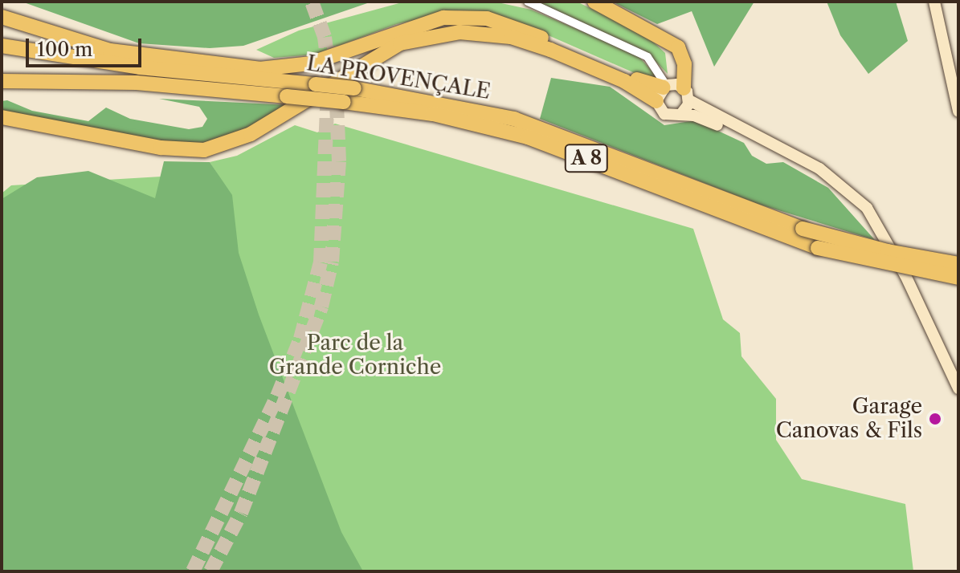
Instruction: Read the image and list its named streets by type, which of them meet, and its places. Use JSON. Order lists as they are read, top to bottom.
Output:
{
  "streets": {
    "highway": ["LA PROVENÇALE", "A 8"]
  },
  "parks": ["Parc de la Grande Corniche"],
  "places": ["Garage Canovas & Fils"],
  "scale_bar": "100 m"
}
